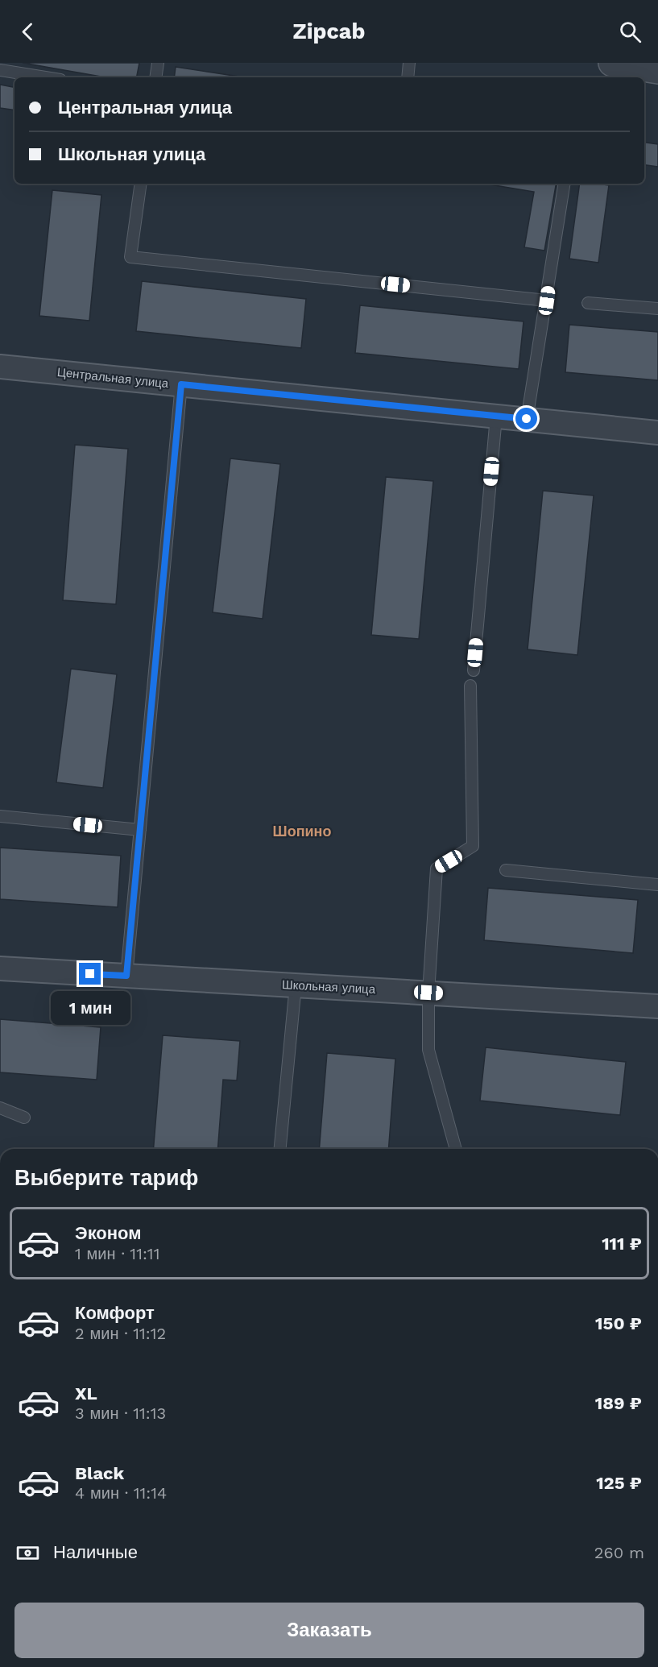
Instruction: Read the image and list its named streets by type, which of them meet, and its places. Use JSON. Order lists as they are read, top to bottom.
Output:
{
  "streets": {
    "street": ["Центральная улица", "Школьная улица"]
  },
  "districts": ["Шопино"],
  "page": {
    "header": "Zipcab",
    "banner": ["Центральная улица", "Школьная улица"],
    "bubble": "1 мин",
    "heading": "Выберите тариф",
    "list": [
      {
        "name": "Эконом",
        "note": "1 мин · 11:11",
        "value": "111 ₽"
      },
      {
        "name": "Комфорт",
        "note": "2 мин · 11:12",
        "value": "150 ₽"
      },
      {
        "name": "XL",
        "note": "3 мин · 11:13",
        "value": "189 ₽"
      },
      {
        "name": "Black",
        "note": "4 мин · 11:14",
        "value": "125 ₽"
      }
    ],
    "pay": ["Наличные", "260 m"],
    "buttons": "Заказать"
  }
}
